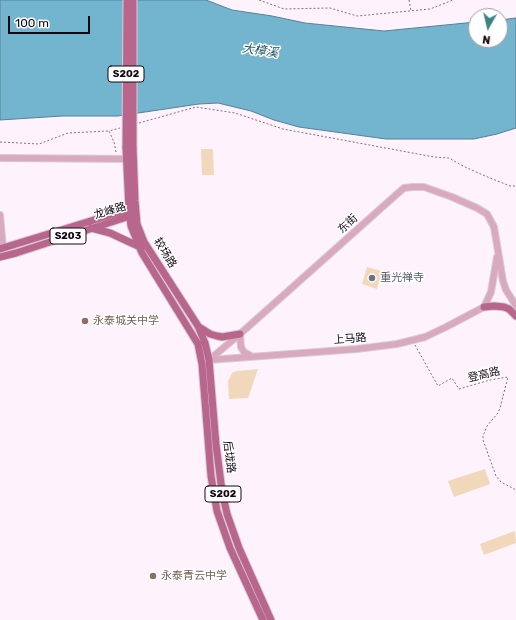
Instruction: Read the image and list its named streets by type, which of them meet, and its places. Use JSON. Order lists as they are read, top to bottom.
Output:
{
  "streets": {
    "main road": [
      "S202",
      "龙峰路",
      "S203",
      "较场路",
      "后垅路"
    ],
    "street": ["东街", "上马路"],
    "path": ["登高路"]
  },
  "crossings": [
    ["S202", "较场路"],
    ["龙峰路", "较场路"],
    ["东街", "较场路"],
    ["东街", "上马路"],
    ["东街", "后垅路"],
    ["较场路", "上马路"],
    ["较场路", "后垅路"],
    ["上马路", "登高路"],
    ["上马路", "后垅路"]
  ],
  "water": ["大樟溪"],
  "places": ["重光禅寺", "永泰城关中学", "永泰青云中学"],
  "scale_bar": "100 m",
  "north": "bottom"
}
